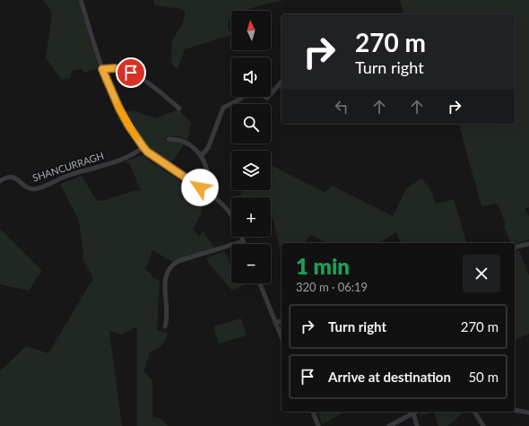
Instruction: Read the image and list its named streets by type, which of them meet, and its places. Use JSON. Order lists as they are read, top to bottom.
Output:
{
  "streets": {
    "street": ["SHANCURRAGH"]
  },
  "north": "top",
  "page": {
    "map_buttons": ["+", "−"],
    "turn": ["270 m", "Turn right"],
    "heading": ["1 min", "320 m · 06:19"],
    "list": [
      {
        "name": "Turn right",
        "value": "270 m"
      },
      {
        "name": "Arrive at destination",
        "value": "50 m"
      }
    ]
  }
}
